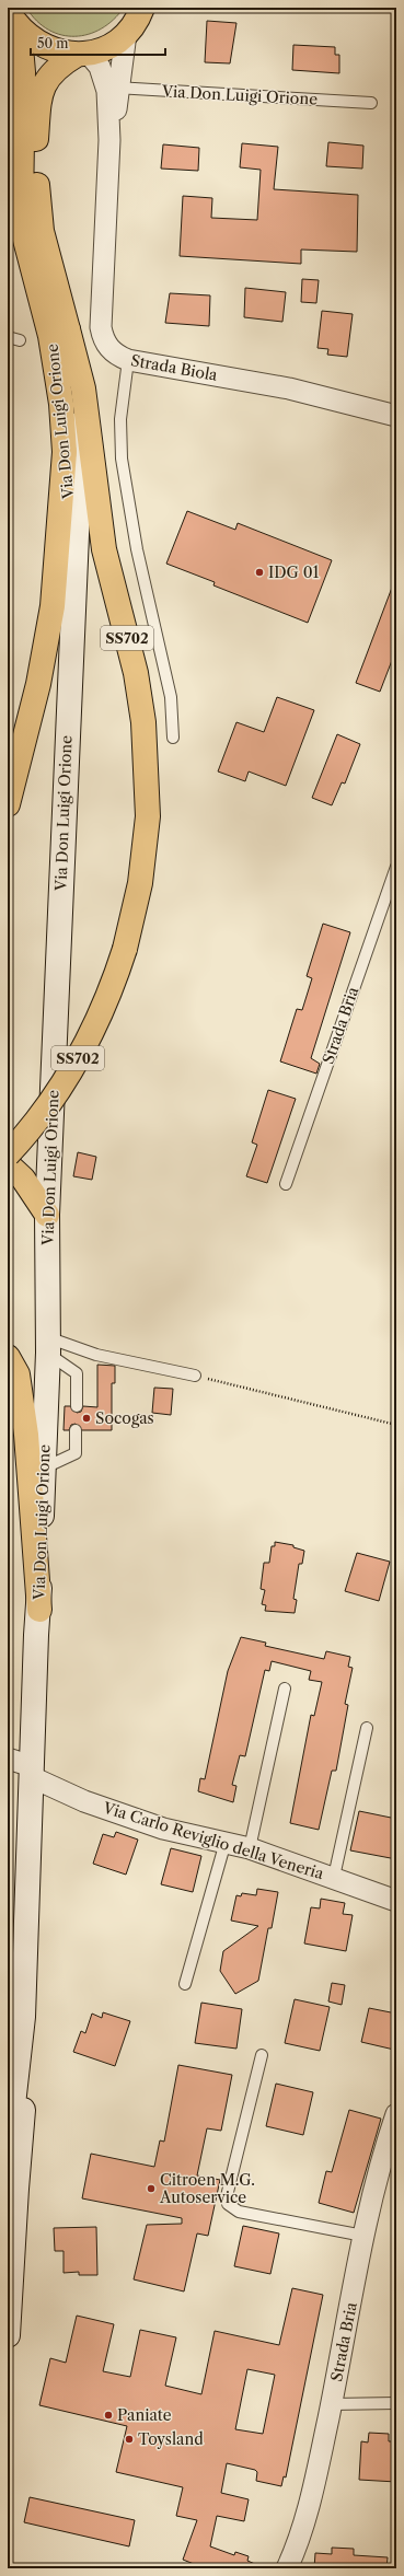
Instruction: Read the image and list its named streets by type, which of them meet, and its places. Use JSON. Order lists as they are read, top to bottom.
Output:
{
  "streets": {
    "main road": ["Via Don Luigi Orione", "SS702"],
    "street": ["Strada Biola", "Strada Bria", "Via Carlo Reviglio della Veneria"]
  },
  "crossings": [
    ["Via Don Luigi Orione", "Strada Biola"],
    ["Via Don Luigi Orione", "SS702"],
    ["Via Don Luigi Orione", "Via Carlo Reviglio della Veneria"]
  ],
  "places": [
    "IDG 01",
    "Socogas",
    "Citroen M.G. Autoservice",
    "Paniate",
    "Toysland"
  ],
  "scale_bar": "50 m"
}
